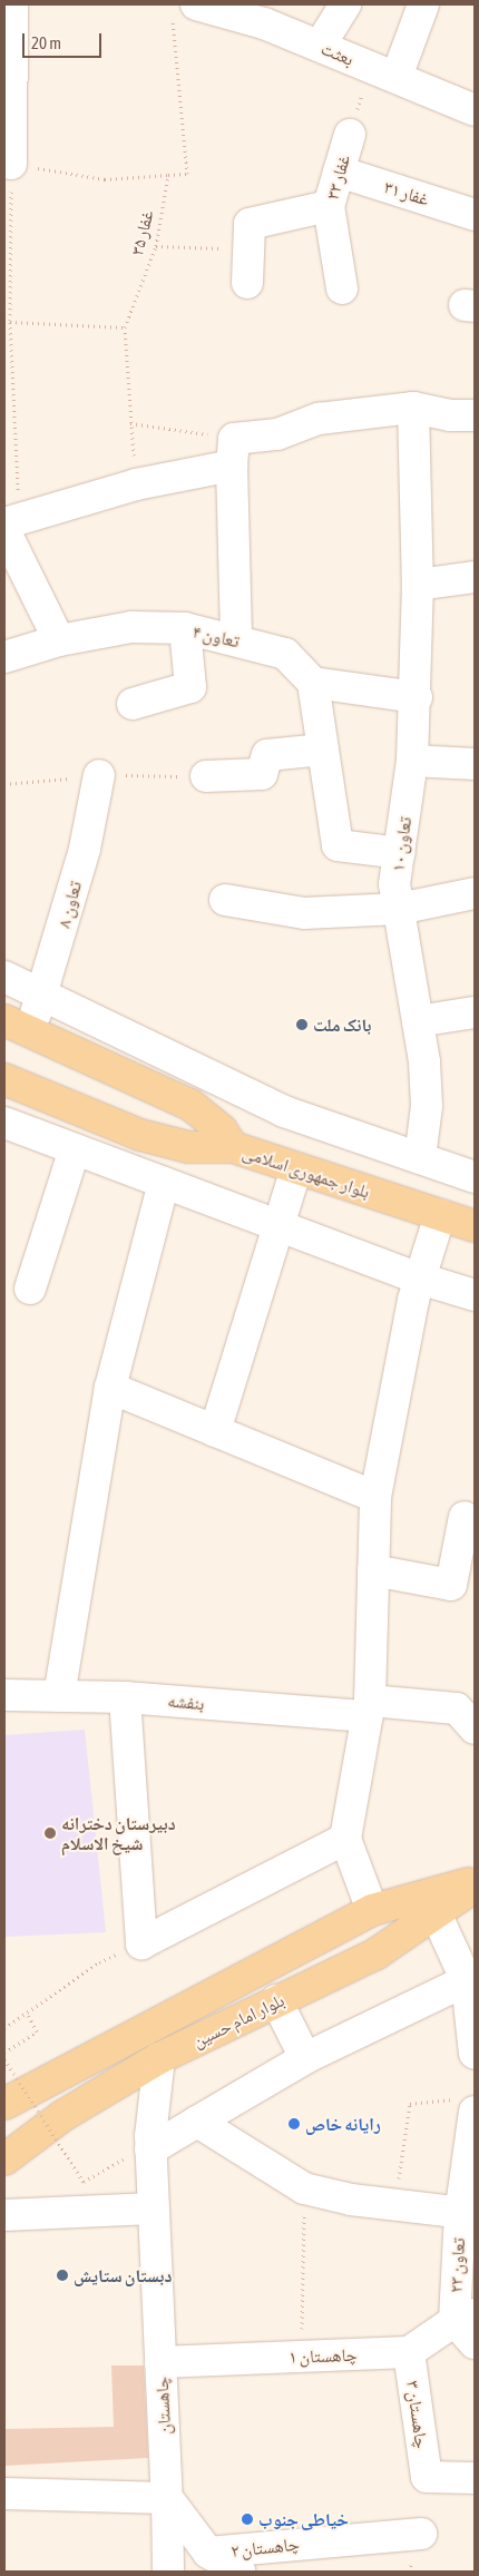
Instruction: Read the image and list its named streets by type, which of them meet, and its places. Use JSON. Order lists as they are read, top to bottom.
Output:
{
  "streets": {
    "main road": ["بلوار جمهوری اسلامی", "بلوار امام حسین"],
    "street": [
      "بعثت",
      "غفار ۳۳",
      "غفار ۳۱",
      "تعاون ۴",
      "تعاون ۱۰",
      "تعاون ۸",
      "بنفشه",
      "تعاون ۲۳",
      "چاهستان ۱",
      "چاهستان",
      "چاهستان ۳",
      "چاهستان ۲"
    ],
    "path": ["غفار ۳۵"]
  },
  "crossings": [
    ["بعثت", "غفار ۳۳"],
    ["غفار ۳۳", "غفار ۳۱"],
    ["تعاون ۸", "بلوار جمهوری اسلامی"],
    ["بلوار امام حسین", "چاهستان"],
    ["چاهستان ۱", "چاهستان"],
    ["چاهستان ۱", "چاهستان ۳"]
  ],
  "places": [
    "بانک ملت",
    "دبیرستان دخترانه شیخ الاسلام",
    "رایانه خاص",
    "دبستان ستایش",
    "خیاطی جنوب"
  ],
  "scale_bar": "20 m"
}
